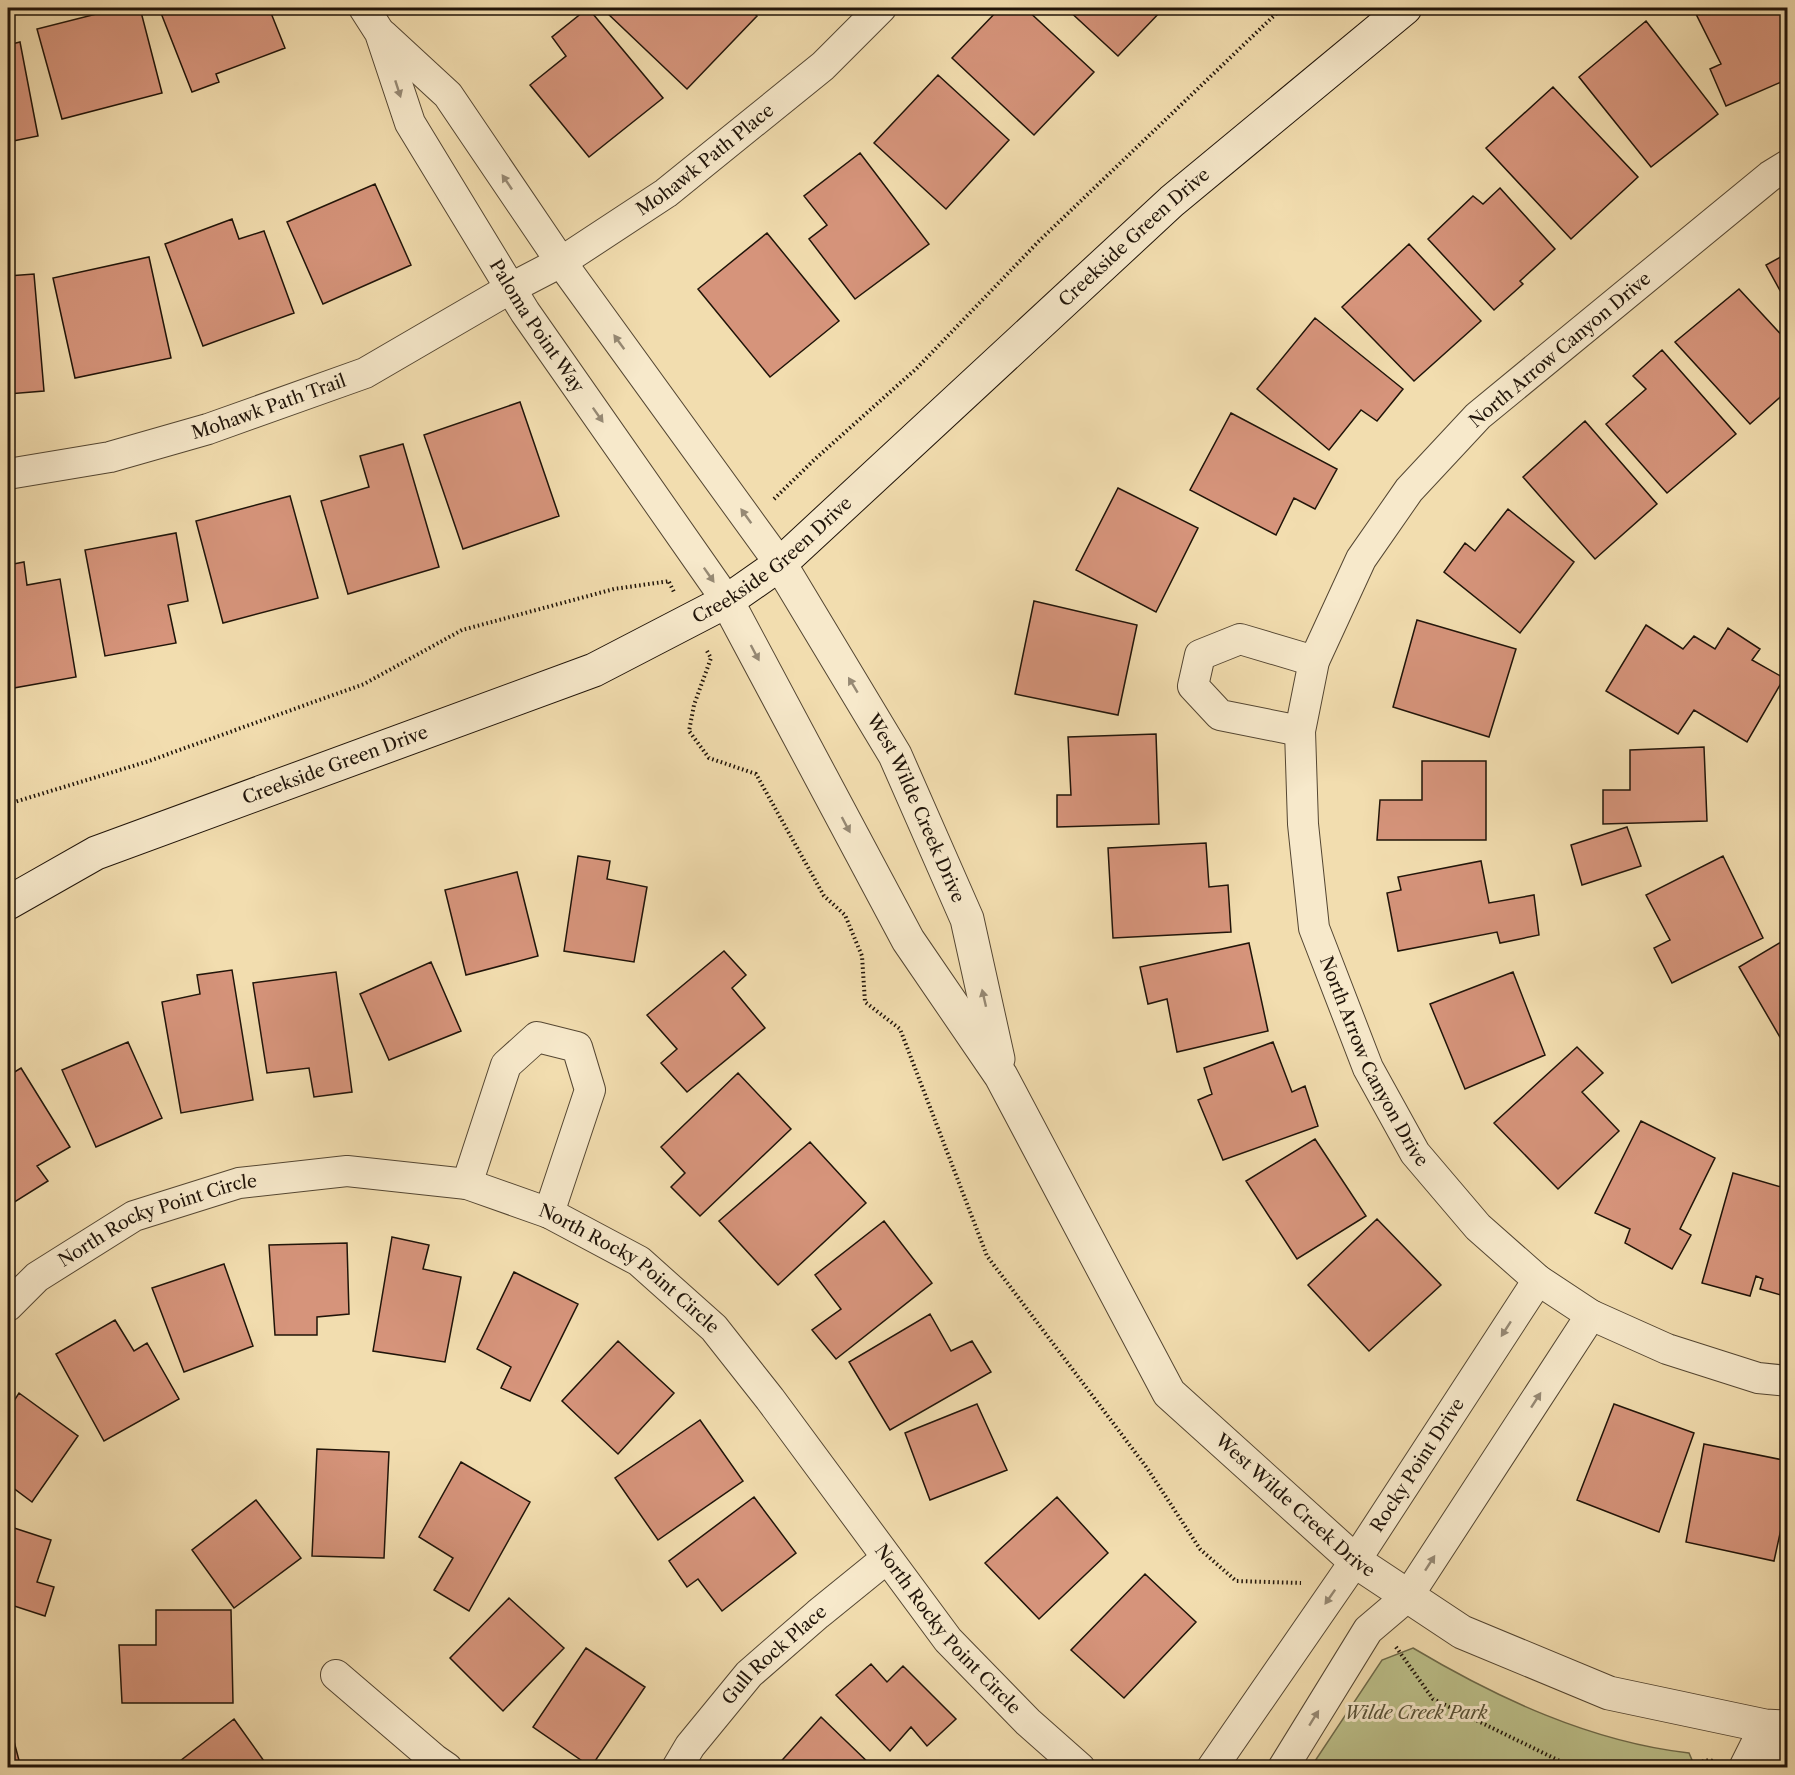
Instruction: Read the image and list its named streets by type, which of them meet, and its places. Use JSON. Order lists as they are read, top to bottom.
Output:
{
  "streets": {
    "street": [
      "Mohawk Path Place",
      "Creekside Green Drive",
      "Paloma Point Way",
      "North Arrow Canyon Drive",
      "Mohawk Path Trail",
      "West Wilde Creek Drive",
      "North Rocky Point Circle",
      "Rocky Point Drive",
      "Gull Rock Place"
    ]
  },
  "crossings": [
    ["Mohawk Path Place", "Paloma Point Way"],
    ["Mohawk Path Place", "Mohawk Path Trail"],
    ["Creekside Green Drive", "Paloma Point Way"],
    ["Creekside Green Drive", "West Wilde Creek Drive"],
    ["Paloma Point Way", "Mohawk Path Trail"],
    ["Paloma Point Way", "West Wilde Creek Drive"],
    ["North Arrow Canyon Drive", "Rocky Point Drive"],
    ["West Wilde Creek Drive", "Rocky Point Drive"],
    ["North Rocky Point Circle", "Gull Rock Place"]
  ],
  "parks": ["Wilde Creek Park"]
}
